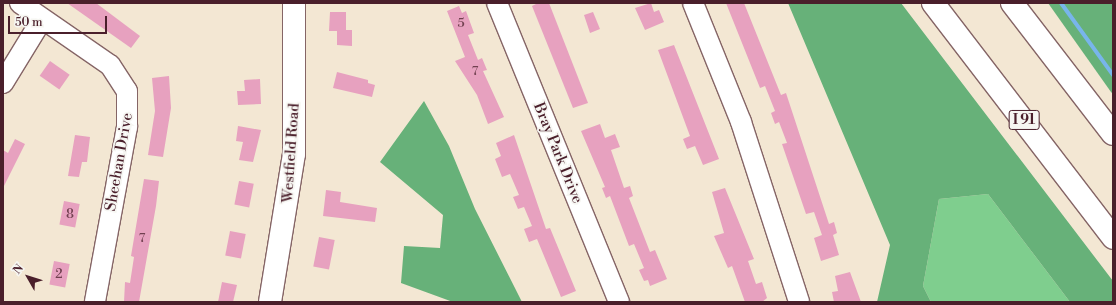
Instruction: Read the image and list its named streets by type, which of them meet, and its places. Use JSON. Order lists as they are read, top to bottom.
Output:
{
  "streets": {
    "main road": ["I 91", "Westfield Road"],
    "street": ["Bray Park Drive", "Sheehan Drive"]
  },
  "house_numbers": [
    "5",
    "7",
    "8",
    "7",
    "2"
  ],
  "scale_bar": "50 m",
  "north": "top left"
}
